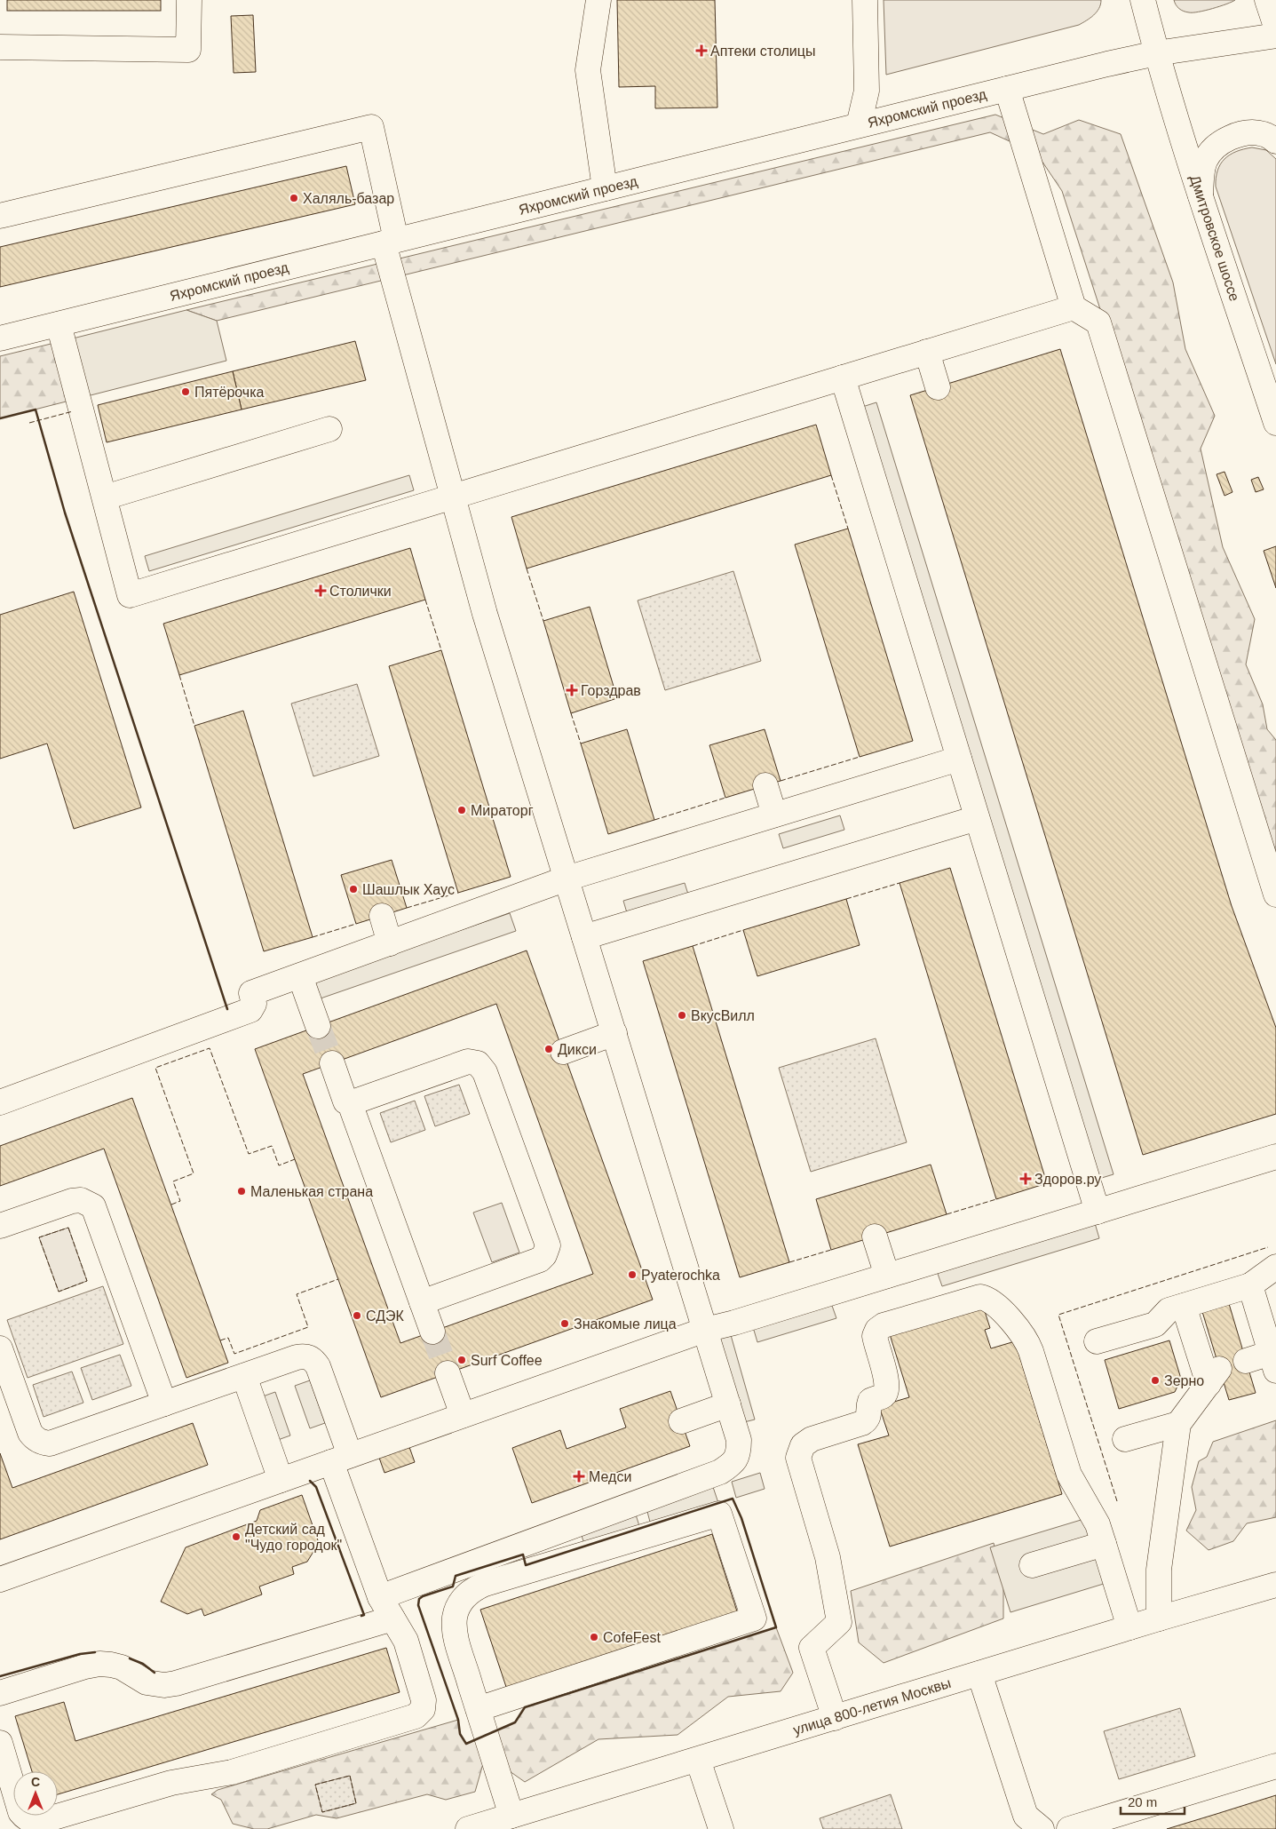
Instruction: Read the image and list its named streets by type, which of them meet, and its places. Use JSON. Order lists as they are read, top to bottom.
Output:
{
  "streets": {
    "street": ["Яхромский проезд", "Дмитровское шоссе", "улица 800-летия Москвы"]
  },
  "crossings": [
    ["Яхромский проезд", "Дмитровское шоссе"]
  ],
  "places": {
    "health": [
      "Аптеки столицы",
      "Столички",
      "Горздрав",
      "Здоров.ру",
      "Медси"
    ],
    "other": [
      "Халяль-базар",
      "Пятёрочка",
      "Мираторг",
      "Шашлык Хаус",
      "ВкусВилл",
      "Дикси",
      "Маленькая страна",
      "Pyaterochka",
      "СДЭК",
      "Знакомые лица",
      "Surf Coffee",
      "Зерно",
      "Детский сад \"Чудо городок\"",
      "CofeFest"
    ]
  },
  "scale_bar": "20 m",
  "north": "top"
}
